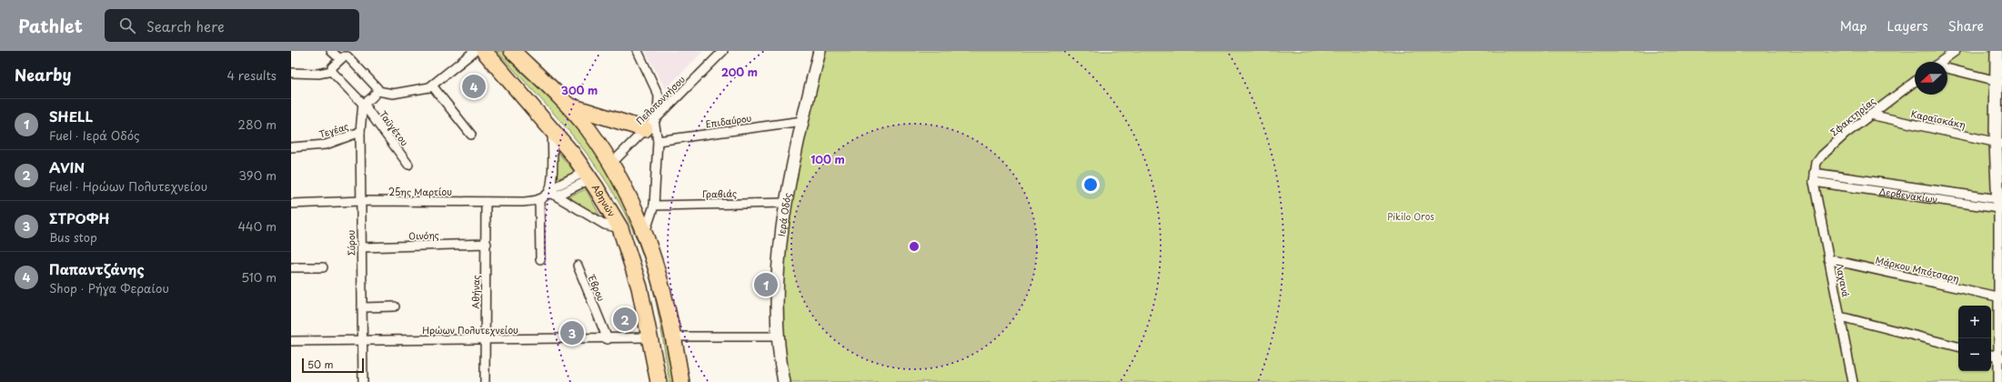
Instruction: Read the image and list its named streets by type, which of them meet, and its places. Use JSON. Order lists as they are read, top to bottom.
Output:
{
  "streets": {
    "highway": ["Αθηνών"],
    "main road": ["Ιερά Οδός"],
    "street": [
      "Πελοποννήσου",
      "Σφακτηρίας",
      "Καραϊσκάκη",
      "Επιδαύρου",
      "Ταϋγέτου",
      "Τεγέας",
      "25ης Μαρτίου",
      "Γραβιάς",
      "Δερβενακίων",
      "Οινόης",
      "Σύρου",
      "Μάρκου Μπότσαρη",
      "Λαχανά",
      "Έβρου",
      "Αθήνας",
      "Ηρώων Πολυτεχνείου"
    ]
  },
  "crossings": [
    ["Σφακτηρίας", "Καραϊσκάκη"],
    ["Σφακτηρίας", "Δερβενακίων"],
    ["Σφακτηρίας", "Λαχανά"],
    ["Επιδαύρου", "Ιερά Οδός"],
    ["Ταϋγέτου", "Σύρου"],
    ["Τεγέας", "Σύρου"],
    ["25ης Μαρτίου", "Αθηνών"],
    ["25ης Μαρτίου", "Σύρου"],
    ["25ης Μαρτίου", "Αθήνας"],
    ["Γραβιάς", "Ιερά Οδός"],
    ["Δερβενακίων", "Λαχανά"],
    ["Αθηνών", "Ηρώων Πολυτεχνείου"],
    ["Οινόης", "Σύρου"],
    ["Οινόης", "Αθήνας"],
    ["Σύρου", "Ηρώων Πολυτεχνείου"],
    ["Μάρκου Μπότσαρη", "Λαχανά"],
    ["Έβρου", "Ηρώων Πολυτεχνείου"],
    ["Αθήνας", "Ηρώων Πολυτεχνείου"]
  ],
  "parks": ["Pikilo Oros"],
  "scale_bar": "50 m",
  "north": "left",
  "page": {
    "header": "Pathlet",
    "search": "Search here",
    "nav": ["Map", "Layers", "Share"],
    "heading": ["Nearby", "4 results"],
    "pins": [
      "4",
      "1",
      "2",
      "3"
    ],
    "list": [
      {
        "mark": "1",
        "name": "SHELL",
        "note": "Fuel · Ιερά Οδός",
        "value": "280 m"
      },
      {
        "mark": "2",
        "name": "AVIN",
        "note": "Fuel · Ηρώων Πολυτεχνείου",
        "value": "390 m"
      },
      {
        "mark": "3",
        "name": "ΣΤΡΟΦΗ",
        "note": "Bus stop",
        "value": "440 m"
      },
      {
        "mark": "4",
        "name": "Παπαντζάνης",
        "note": "Shop · Ρήγα Φεραίου",
        "value": "510 m"
      }
    ],
    "map_buttons": ["+", "−"],
    "scale": "50 m"
  },
  "rings": ["200 m", "300 m", "100 m"]
}
